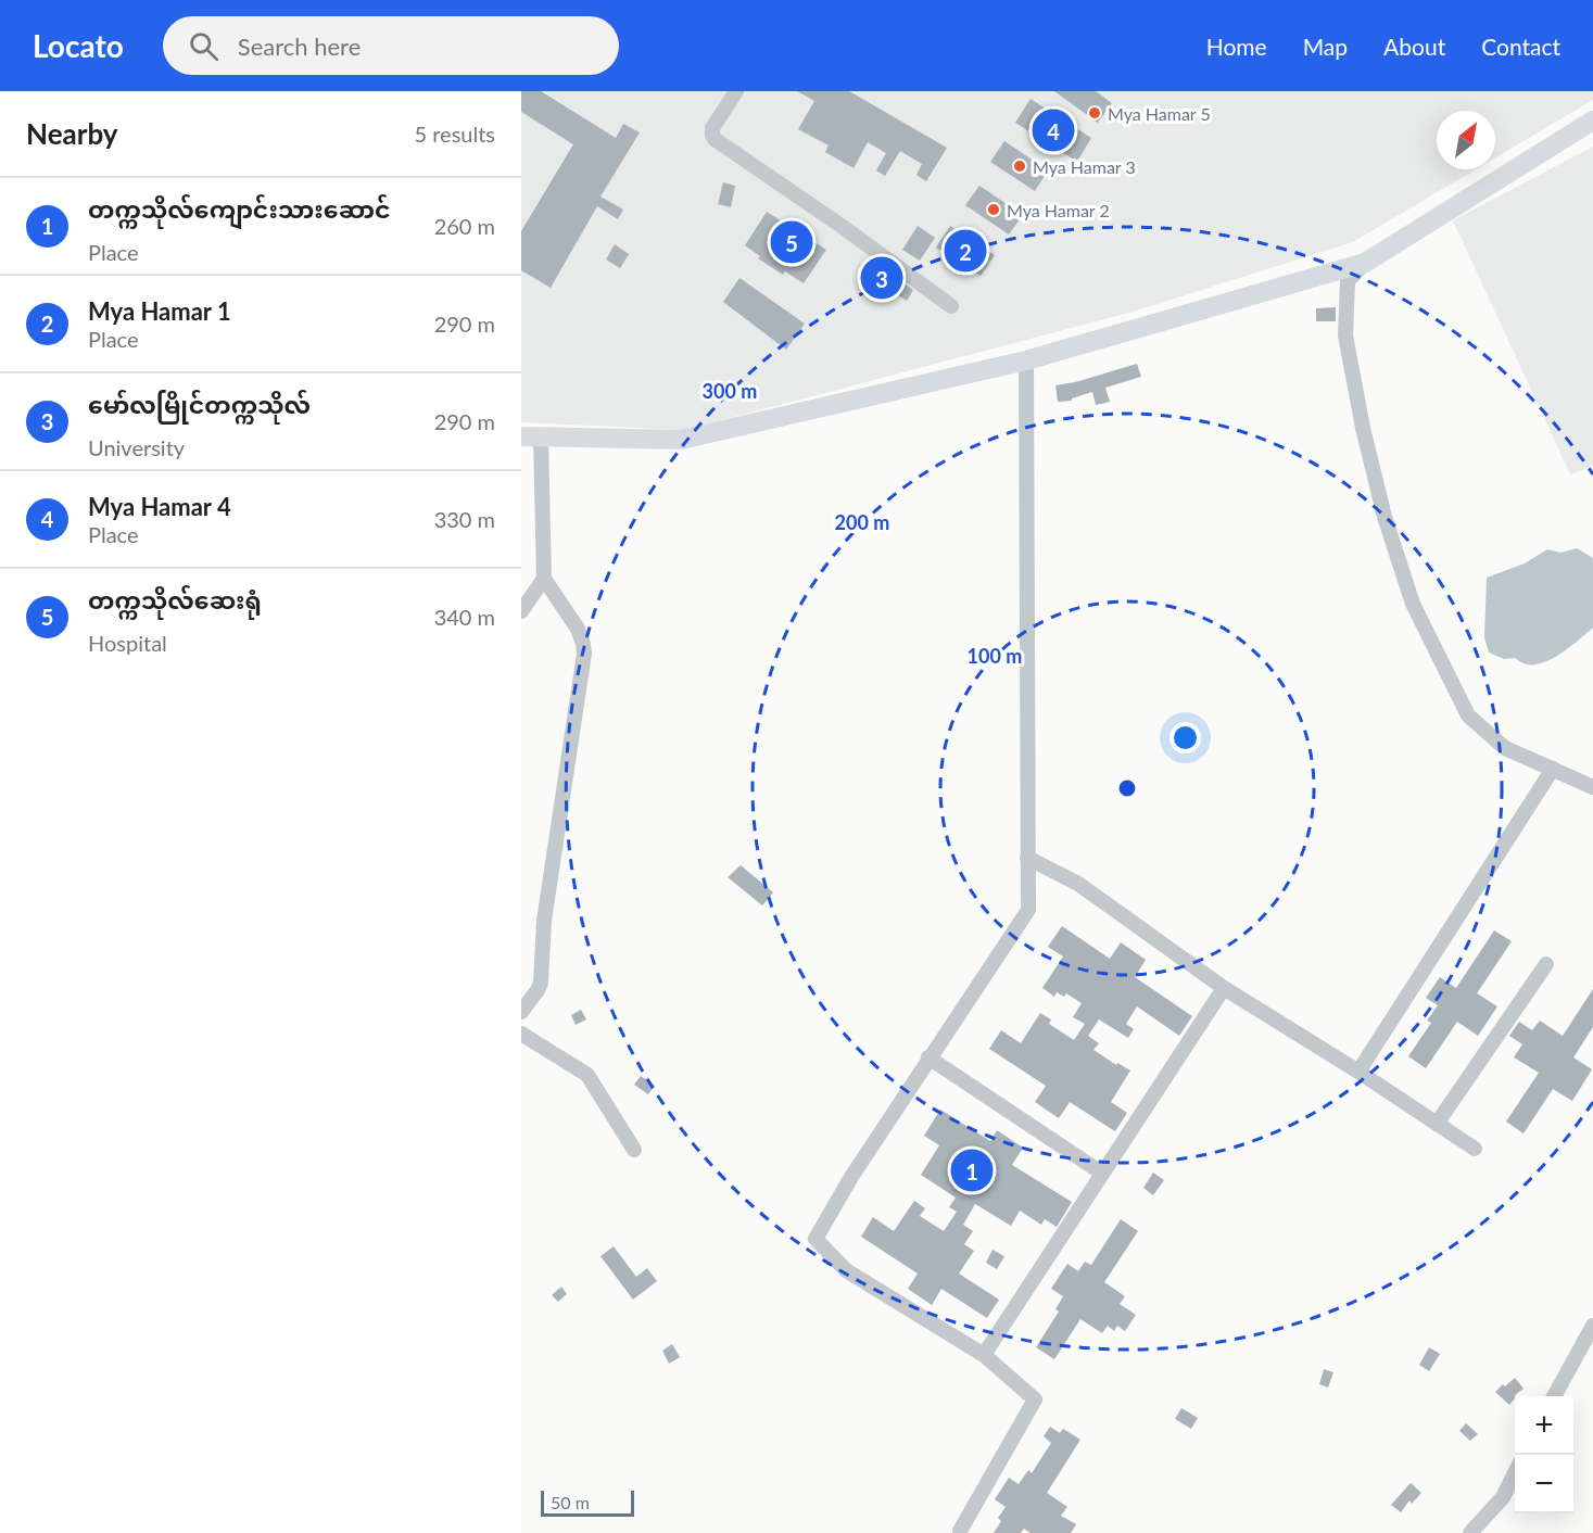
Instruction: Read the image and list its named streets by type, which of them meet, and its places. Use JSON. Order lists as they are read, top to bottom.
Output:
{
  "places": ["Mya Hamar 5", "Mya Hamar 3", "Mya Hamar 2"],
  "scale_bar": "50 m",
  "north": "top right",
  "page": {
    "header": "Locato",
    "search": "Search here",
    "nav": [
      "Home",
      "Map",
      "About",
      "Contact"
    ],
    "heading": ["Nearby", "5 results"],
    "pins": [
      "4",
      "5",
      "2",
      "3",
      "1"
    ],
    "list": [
      {
        "mark": "1",
        "name": "တက္ကသိုလ်ကျောင်းသားဆောင်",
        "note": "Place",
        "value": "260 m"
      },
      {
        "mark": "2",
        "name": "Mya Hamar 1",
        "note": "Place",
        "value": "290 m"
      },
      {
        "mark": "3",
        "name": "မော်လမြိုင်တက္ကသိုလ်",
        "note": "University",
        "value": "290 m"
      },
      {
        "mark": "4",
        "name": "Mya Hamar 4",
        "note": "Place",
        "value": "330 m"
      },
      {
        "mark": "5",
        "name": "တက္ကသိုလ်ဆေးရုံ",
        "note": "Hospital",
        "value": "340 m"
      }
    ],
    "map_buttons": ["+", "−"],
    "scale": "50 m"
  },
  "rings": ["300 m", "200 m", "100 m"]
}
